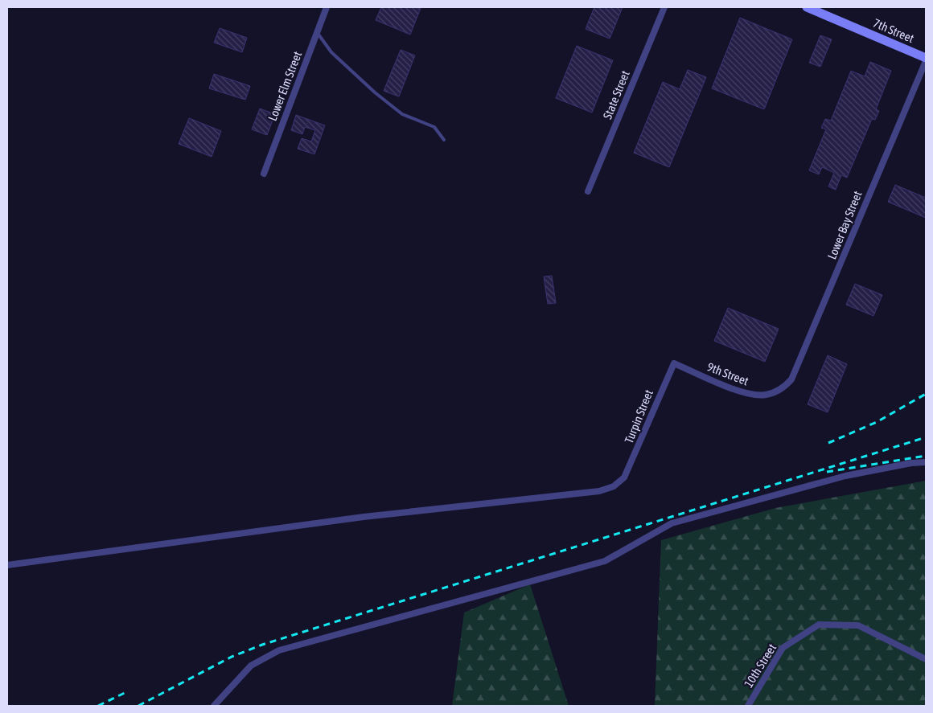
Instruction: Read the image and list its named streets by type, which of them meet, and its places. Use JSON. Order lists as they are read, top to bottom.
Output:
{
  "streets": {
    "street": [
      "7th Street",
      "Lower Elm Street",
      "State Street",
      "Lower Bay Street",
      "9th Street",
      "Turpin Street",
      "10th Street"
    ]
  },
  "crossings": [
    ["Lower Bay Street", "9th Street"],
    ["9th Street", "Turpin Street"]
  ]
}
